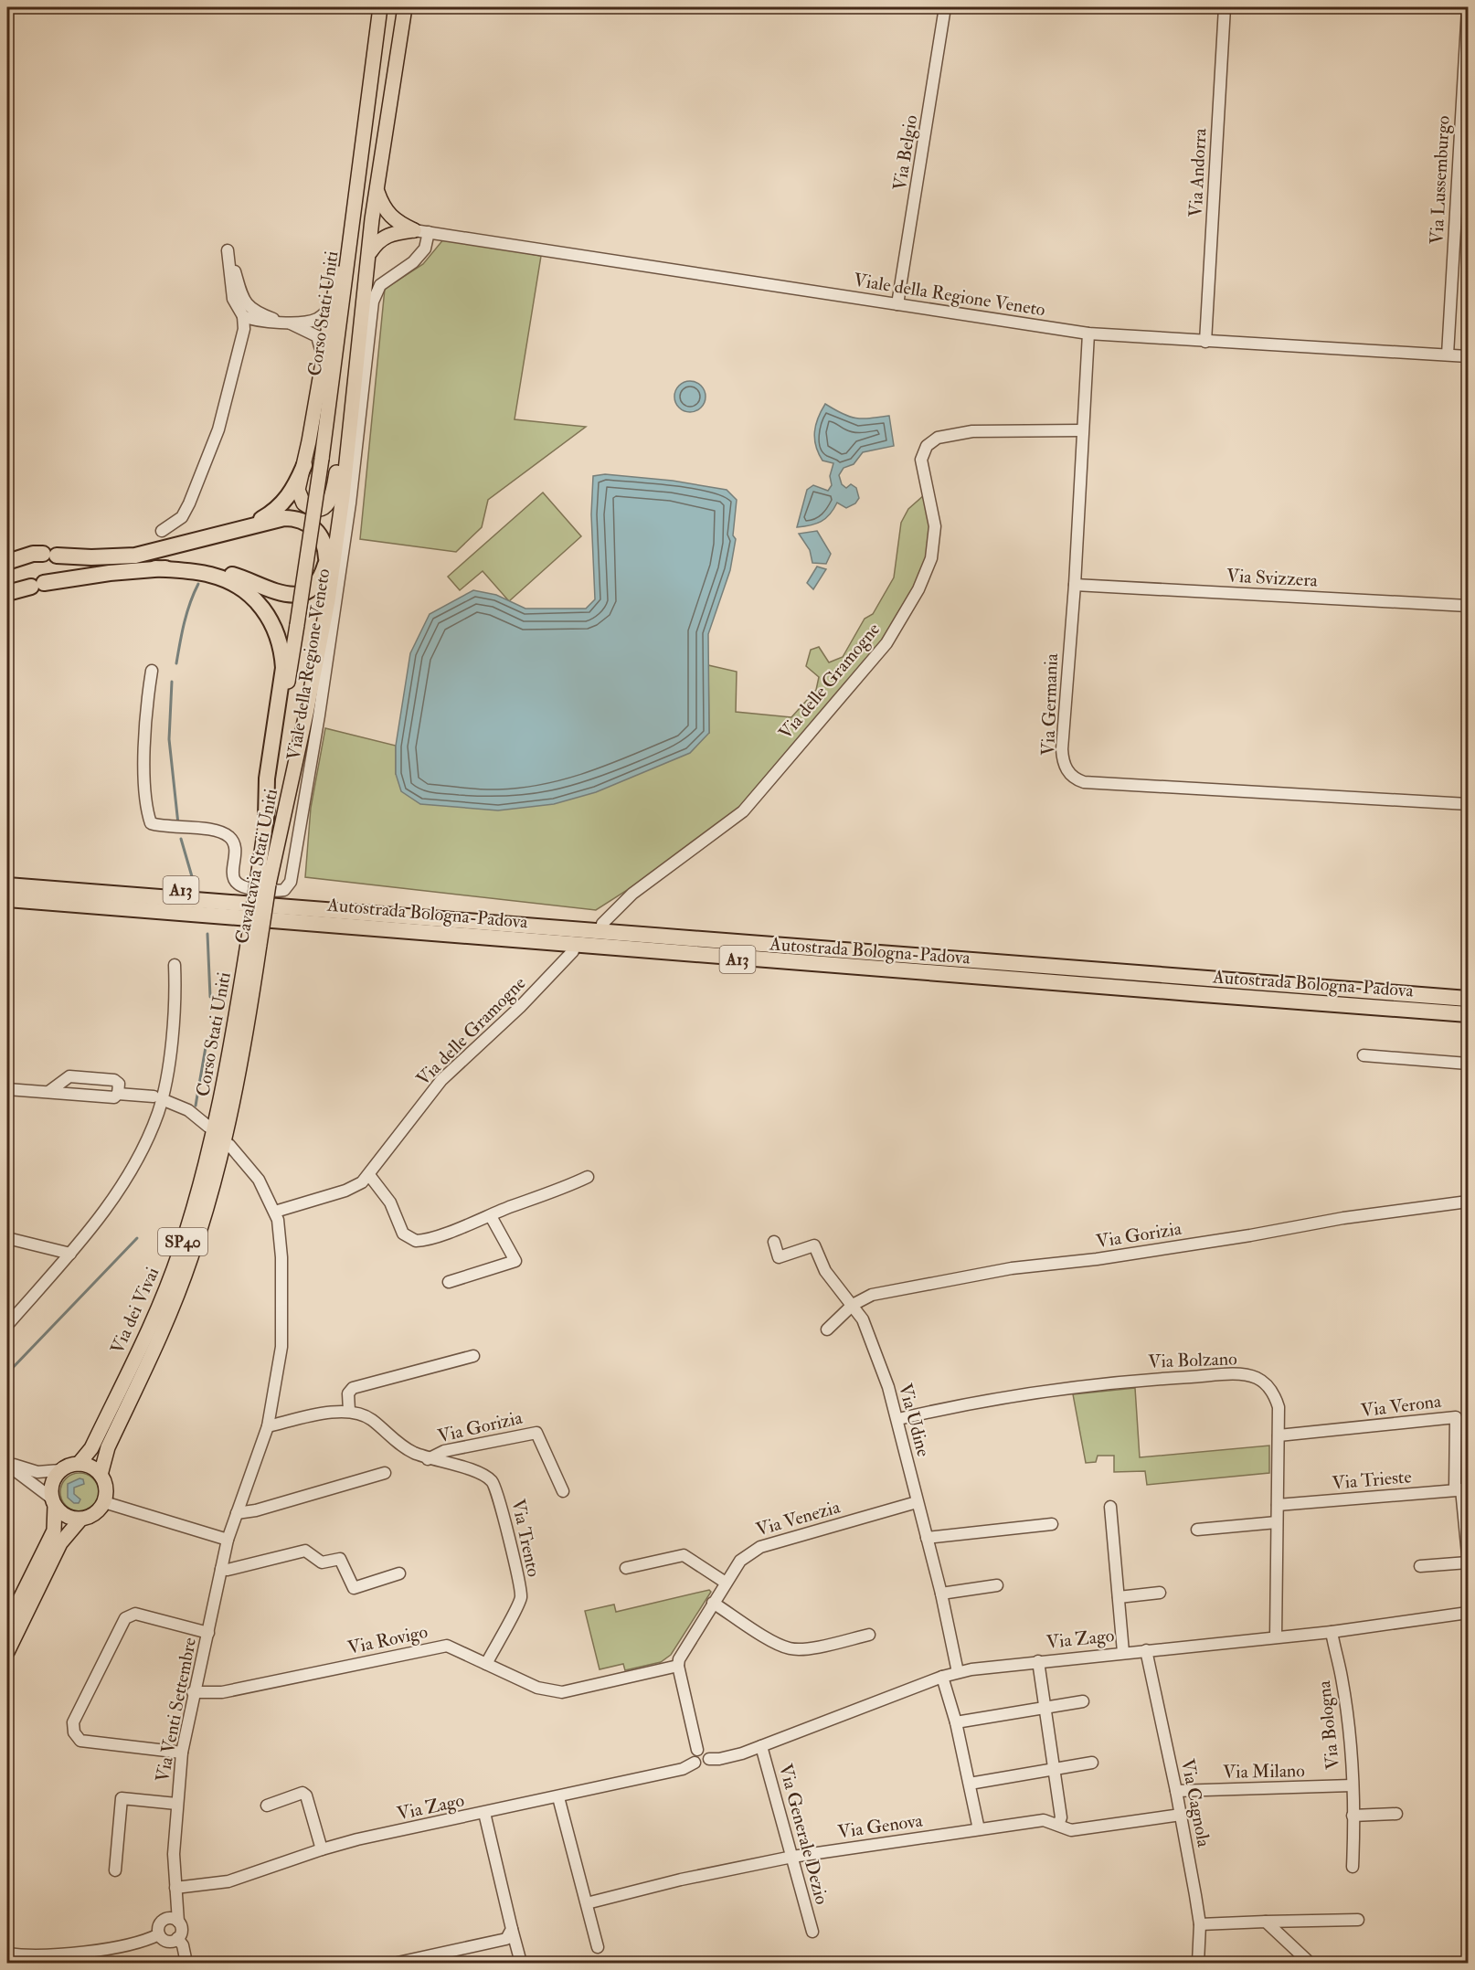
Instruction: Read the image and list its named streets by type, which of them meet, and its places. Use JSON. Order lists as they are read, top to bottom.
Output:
{
  "streets": {
    "highway": ["A13", "Autostrada Bologna-Padova"],
    "main road": [
      "Corso Stati Uniti",
      "Cavalcavia Stati Uniti",
      "SP40",
      "Via dei Vivai"
    ],
    "street": [
      "Via Belgio",
      "Via Andorra",
      "Via Lussemburgo",
      "Viale della Regione Veneto",
      "Via Svizzera",
      "Via delle Gramogne",
      "Via Germania",
      "Via Gorizia",
      "Via Bolzano",
      "Via Verona",
      "Via Udine",
      "Via Trieste",
      "Via Venezia",
      "Via Trento",
      "Via Zago",
      "Via Rovigo",
      "Via Venti Settembre",
      "Via Bologna",
      "Via Milano",
      "Via Cagnola",
      "Via Genova",
      "Via Generale Dezio"
    ]
  },
  "crossings": [
    ["Via Belgio", "Viale della Regione Veneto"],
    ["Via Andorra", "Viale della Regione Veneto"],
    ["Via Lussemburgo", "Viale della Regione Veneto"],
    ["Viale della Regione Veneto", "Via Germania"],
    ["Corso Stati Uniti", "Cavalcavia Stati Uniti"],
    ["Corso Stati Uniti", "Via dei Vivai"],
    ["Via Svizzera", "Via Germania"],
    ["Via delle Gramogne", "Via Germania"],
    ["Via delle Gramogne", "Via Venti Settembre"],
    ["A13", "Autostrada Bologna-Padova"],
    ["Via Gorizia", "Via Udine"],
    ["Via Gorizia", "Via Trento"],
    ["SP40", "Via dei Vivai"],
    ["Via Bolzano", "Via Verona"],
    ["Via Bolzano", "Via Udine"],
    ["Via Bolzano", "Via Trieste"],
    ["Via Bolzano", "Via Zago"],
    ["Via Verona", "Via Trieste"],
    ["Via Udine", "Via Venezia"],
    ["Via Udine", "Via Zago"],
    ["Via Venezia", "Via Rovigo"],
    ["Via Trento", "Via Rovigo"],
    ["Via Zago", "Via Venti Settembre"],
    ["Via Zago", "Via Bologna"],
    ["Via Zago", "Via Cagnola"],
    ["Via Zago", "Via Generale Dezio"],
    ["Via Rovigo", "Via Venti Settembre"],
    ["Via Bologna", "Via Milano"],
    ["Via Milano", "Via Cagnola"],
    ["Via Cagnola", "Via Genova"],
    ["Via Genova", "Via Generale Dezio"]
  ]
}
